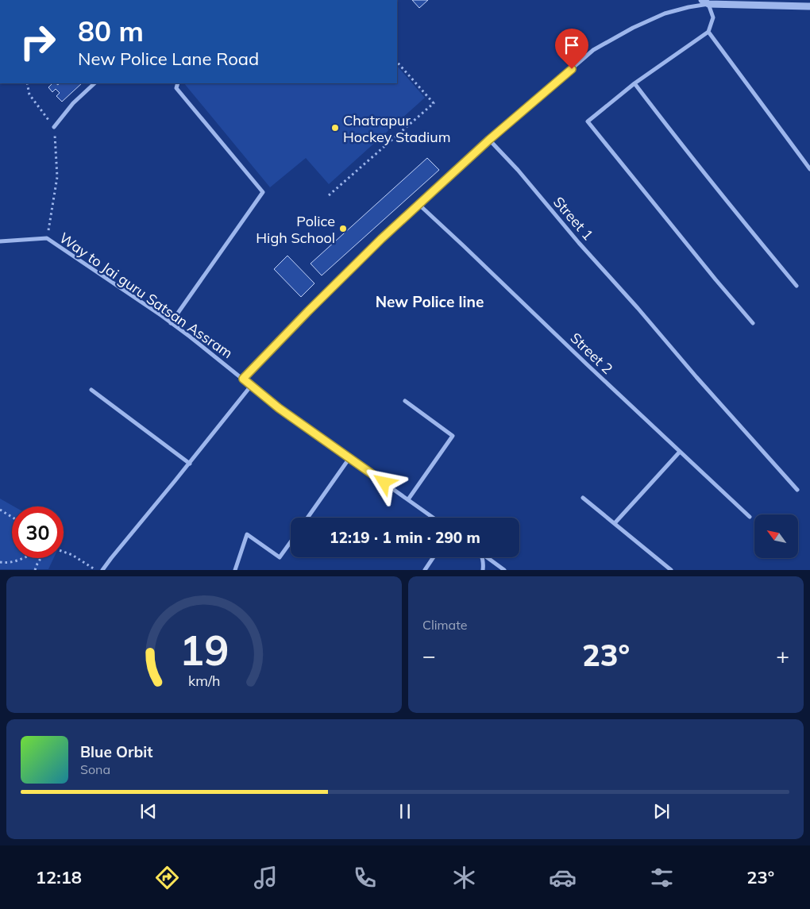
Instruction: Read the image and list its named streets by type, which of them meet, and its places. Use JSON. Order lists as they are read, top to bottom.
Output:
{
  "streets": {
    "street": ["Street 1", "Way to Jai guru Satsan Assram", "Street 2"]
  },
  "districts": ["New Police line"],
  "places": ["Chatrapur Hockey Stadium", "Police High School"],
  "north": "top left",
  "page": {
    "turn": ["80 m", "New Police Lane Road"],
    "limit": "30",
    "trip": "12:19 · 1 min · 290 m",
    "tile": "Climate",
    "heat": ["−", "23°", "+"],
    "song": ["Blue Orbit", "Sona"],
    "tabs": ["12:18", "23°"],
    "gauge": ["19", "km/h"]
  }
}
